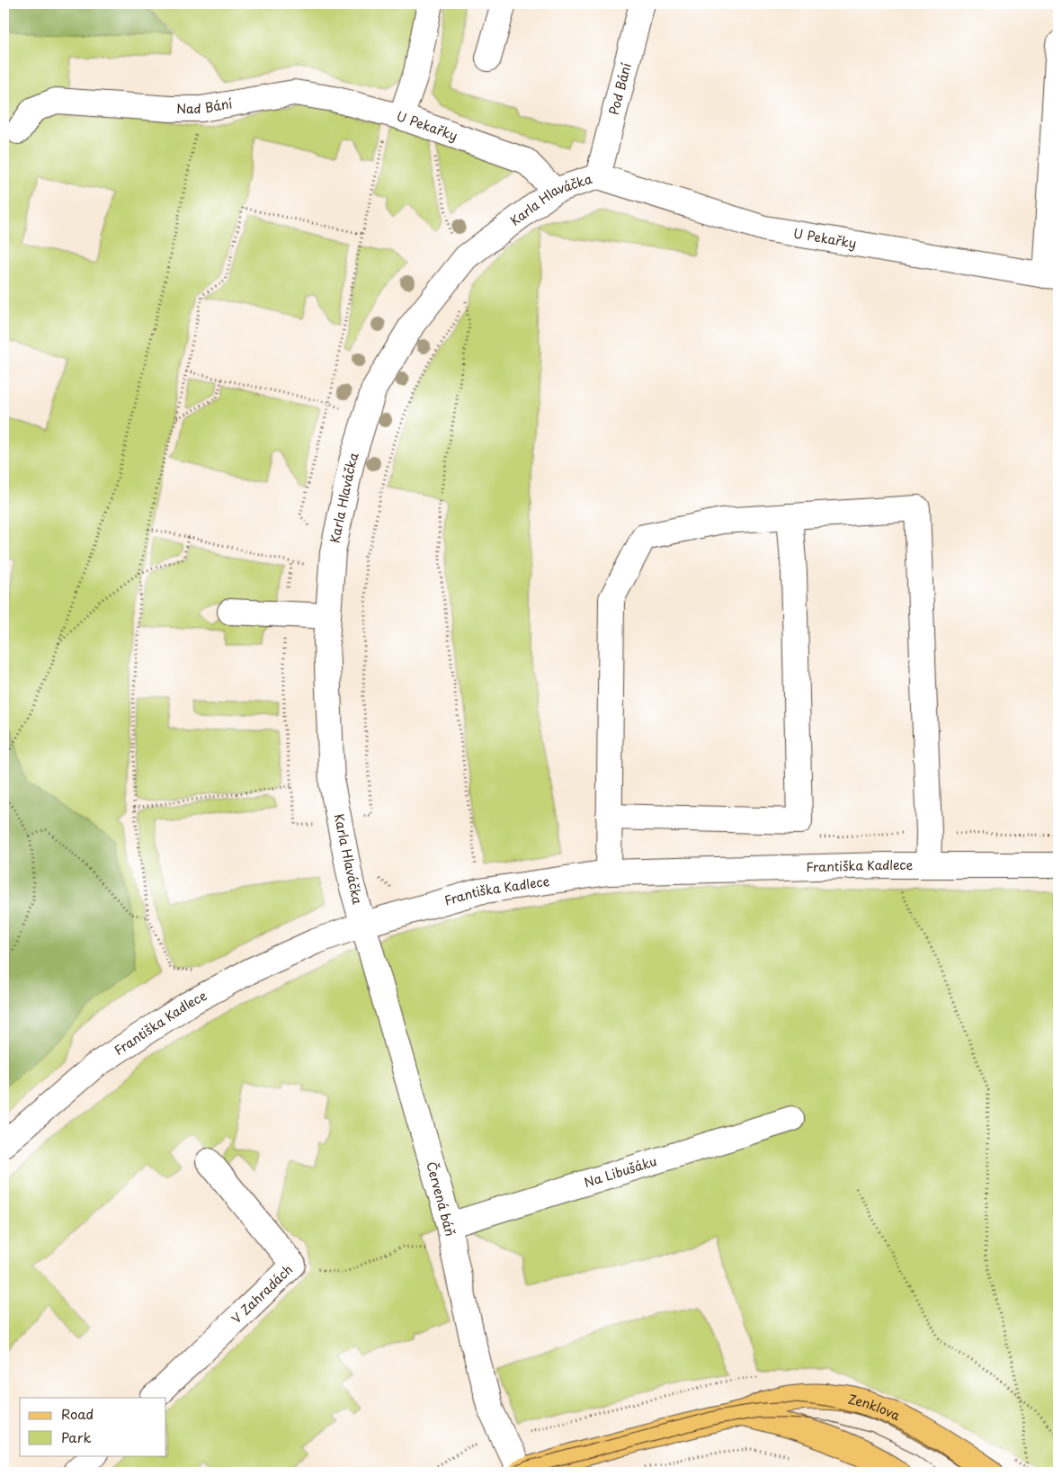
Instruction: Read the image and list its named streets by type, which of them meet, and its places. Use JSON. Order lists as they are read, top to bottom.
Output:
{
  "streets": {
    "main road": ["Zenklova"],
    "street": [
      "Pod Bání",
      "Nad Bání",
      "U Pekařky",
      "Karla Hlaváčka",
      "Františka Kadlece",
      "Na Libušáku",
      "Červená báň",
      "V Zahradách"
    ]
  },
  "crossings": [
    ["Pod Bání", "U Pekařky"],
    ["Pod Bání", "Karla Hlaváčka"],
    ["Nad Bání", "U Pekařky"],
    ["U Pekařky", "Karla Hlaváčka"],
    ["Karla Hlaváčka", "Františka Kadlece"],
    ["Karla Hlaváčka", "Červená báň"],
    ["Františka Kadlece", "Červená báň"],
    ["Na Libušáku", "Červená báň"],
    ["Červená báň", "Zenklova"]
  ],
  "legend": ["Road", "Park"]
}
